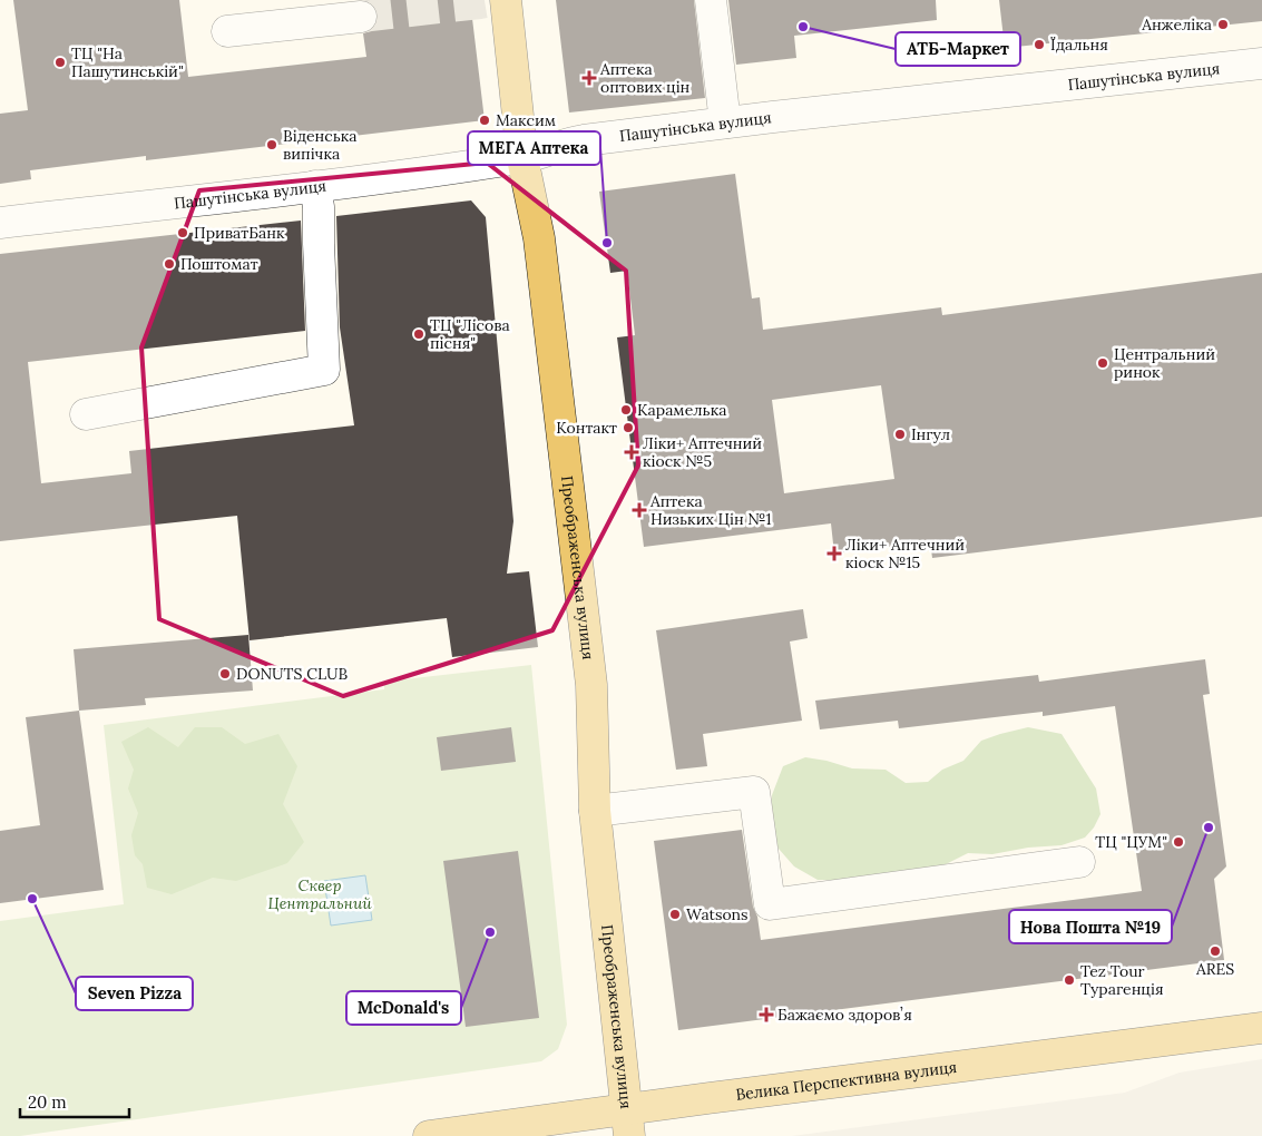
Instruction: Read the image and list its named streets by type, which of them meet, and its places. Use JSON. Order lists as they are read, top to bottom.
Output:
{
  "streets": {
    "main road": ["Преображенська вулиця", "Велика Перспективна вулиця"],
    "street": ["Пашутінська вулиця"]
  },
  "crossings": [
    ["Пашутінська вулиця", "Преображенська вулиця"],
    ["Преображенська вулиця", "Велика Перспективна вулиця"]
  ],
  "parks": ["Сквер Центральний"],
  "places": {
    "other": [
      "Анжеліка",
      "АТБ-Маркет",
      "Їдальня",
      "ТЦ \"На Пашутинській\"",
      "Максим",
      "Віденська випічка",
      "ПриватБанк",
      "МЕГА Аптека",
      "Поштомат",
      "ТЦ \"Лісова пісня\"",
      "Центральний ринок",
      "Карамелька",
      "Контакт",
      "Інгул",
      "DONUTS CLUB",
      "Нова Пошта №19",
      "ТЦ \"ЦУМ\"",
      "Seven Pizza",
      "Watsons",
      "McDonald's",
      "ARES",
      "Tez Tour Турагенція"
    ],
    "health": [
      "Аптека оптових цін",
      "Ліки+ Аптечний кіоск №5",
      "Аптека Низьких Цін №1",
      "Ліки+ Аптечний кіоск №15",
      "Бажаємо здоровʼя"
    ]
  },
  "scale_bar": "20 m"
}
